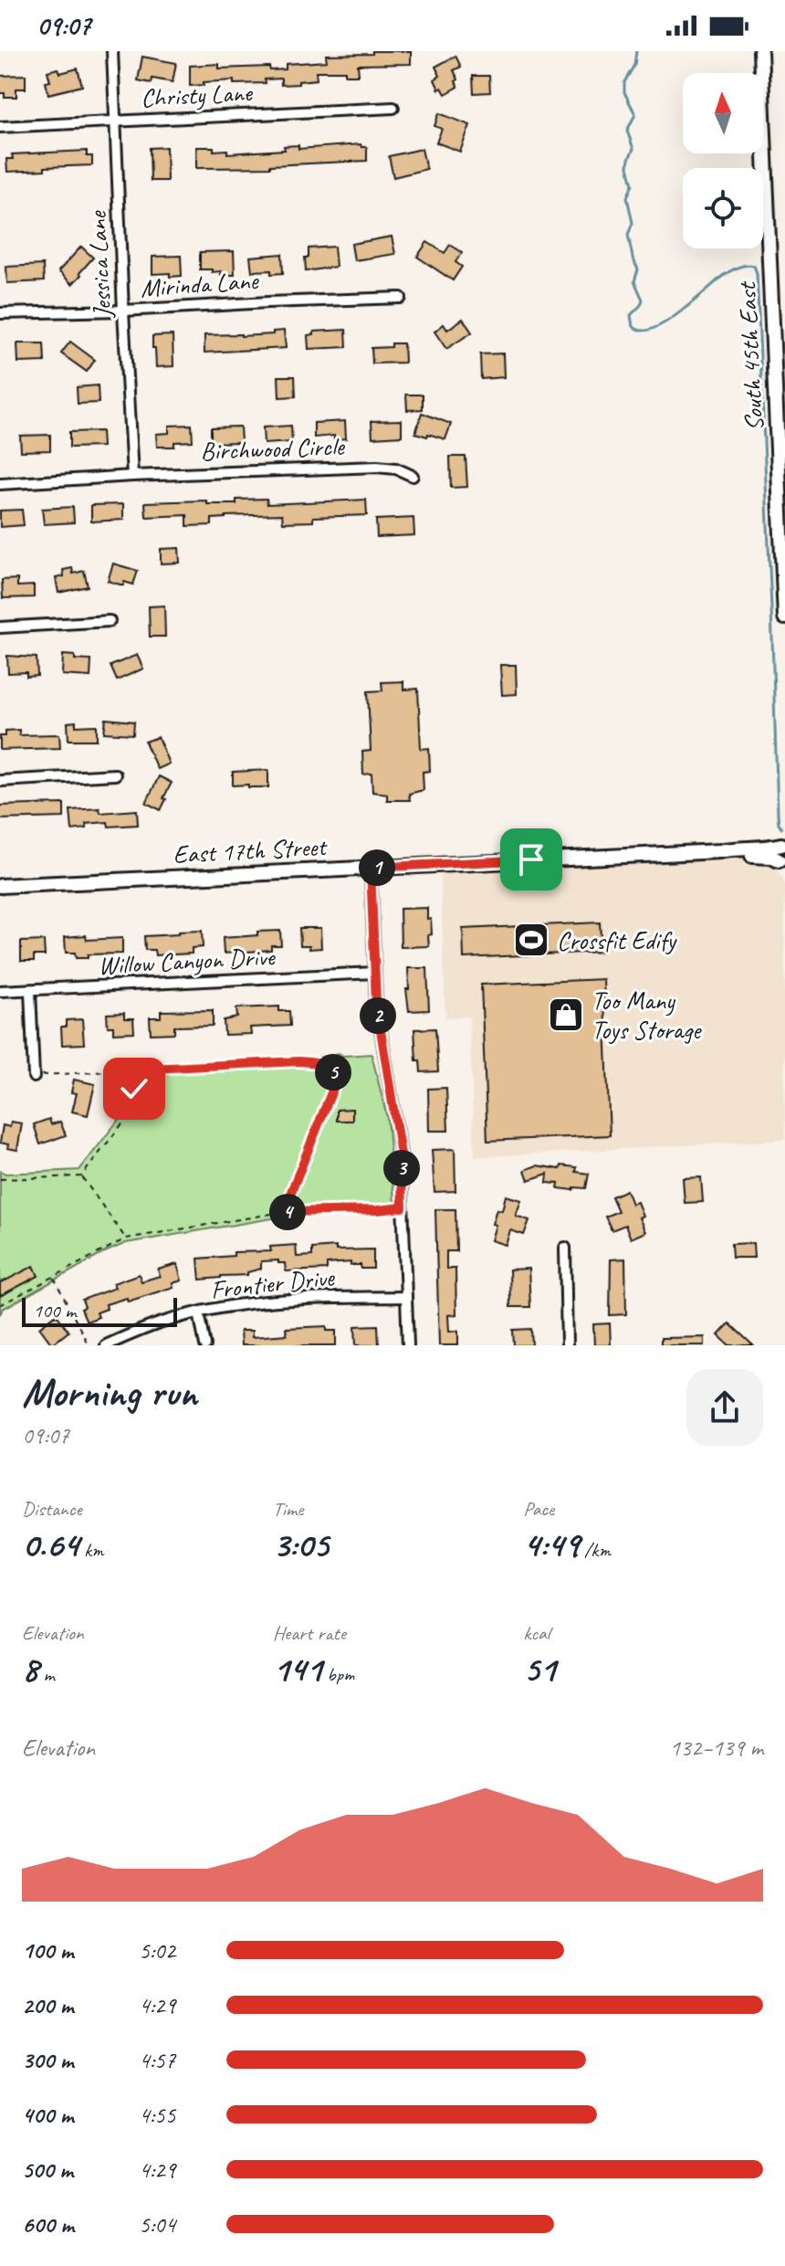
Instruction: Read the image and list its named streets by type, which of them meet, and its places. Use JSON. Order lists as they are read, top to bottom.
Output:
{
  "streets": {
    "main road": ["South 45th East", "East 17th Street"],
    "street": [
      "Christy Lane",
      "Jessica Lane",
      "Mirinda Lane",
      "Birchwood Circle",
      "Willow Canyon Drive",
      "Frontier Drive"
    ]
  },
  "crossings": [
    ["Christy Lane", "Jessica Lane"],
    ["Jessica Lane", "Mirinda Lane"],
    ["Jessica Lane", "Birchwood Circle"]
  ],
  "places": {
    "sports": ["Crossfit Edify"],
    "shop": ["Too Many Toys Storage"]
  },
  "scale_bar": "100 m",
  "north": "top",
  "page": {
    "status": "09:07",
    "pins": [
      "1",
      "2",
      "5",
      "3",
      "4"
    ],
    "scale": "100 m",
    "heading": ["Morning run", "09:07"],
    "stats": [
      ["Distance", "0.64 km"],
      ["Time", "3:05"],
      ["Pace", "4:49 /km"],
      ["Elevation", "8 m"],
      ["Heart rate", "141 bpm"],
      ["kcal", "51"]
    ],
    "chart": ["Elevation", "132–139 m"],
    "list": [
      {
        "name": "100 m",
        "note": "5:02"
      },
      {
        "name": "200 m",
        "note": "4:29"
      },
      {
        "name": "300 m",
        "note": "4:57"
      },
      {
        "name": "400 m",
        "note": "4:55"
      },
      {
        "name": "500 m",
        "note": "4:29"
      },
      {
        "name": "600 m",
        "note": "5:04"
      }
    ]
  }
}
